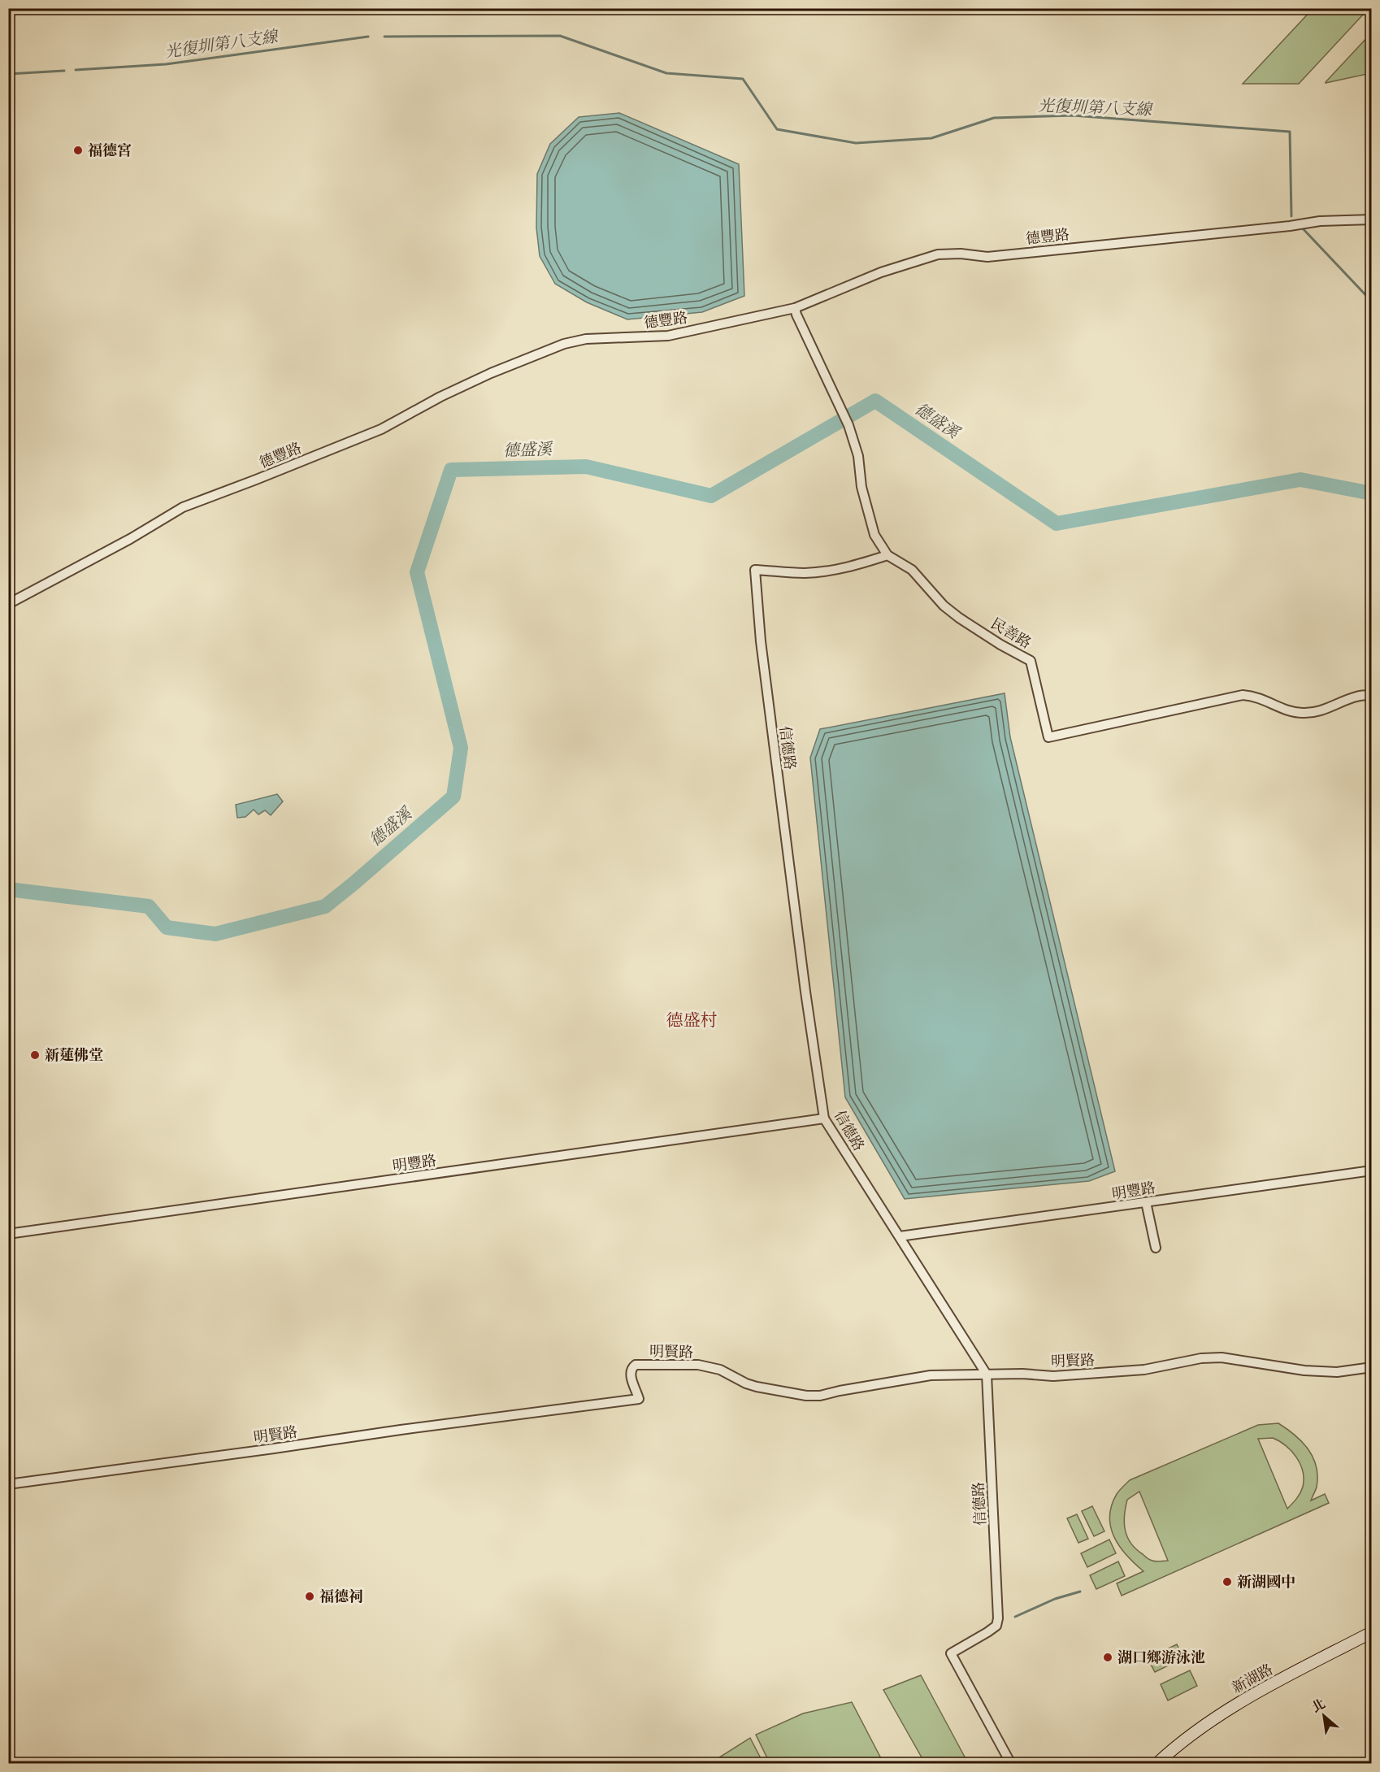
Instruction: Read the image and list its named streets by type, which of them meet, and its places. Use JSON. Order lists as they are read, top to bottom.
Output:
{
  "streets": {
    "street": [
      "德豐路",
      "民善路",
      "信德路",
      "明豐路",
      "明賢路",
      "新湖路"
    ]
  },
  "crossings": [
    ["德豐路", "民善路"],
    ["民善路", "信德路"],
    ["信德路", "明豐路"],
    ["信德路", "明賢路"]
  ],
  "districts": ["德盛村"],
  "water": ["光復圳第八支線", "德盛溪"],
  "places": [
    "福德宮",
    "新蓮佛堂",
    "新湖國中",
    "福德祠",
    "湖口鄉游泳池"
  ],
  "north": "top left"
}
